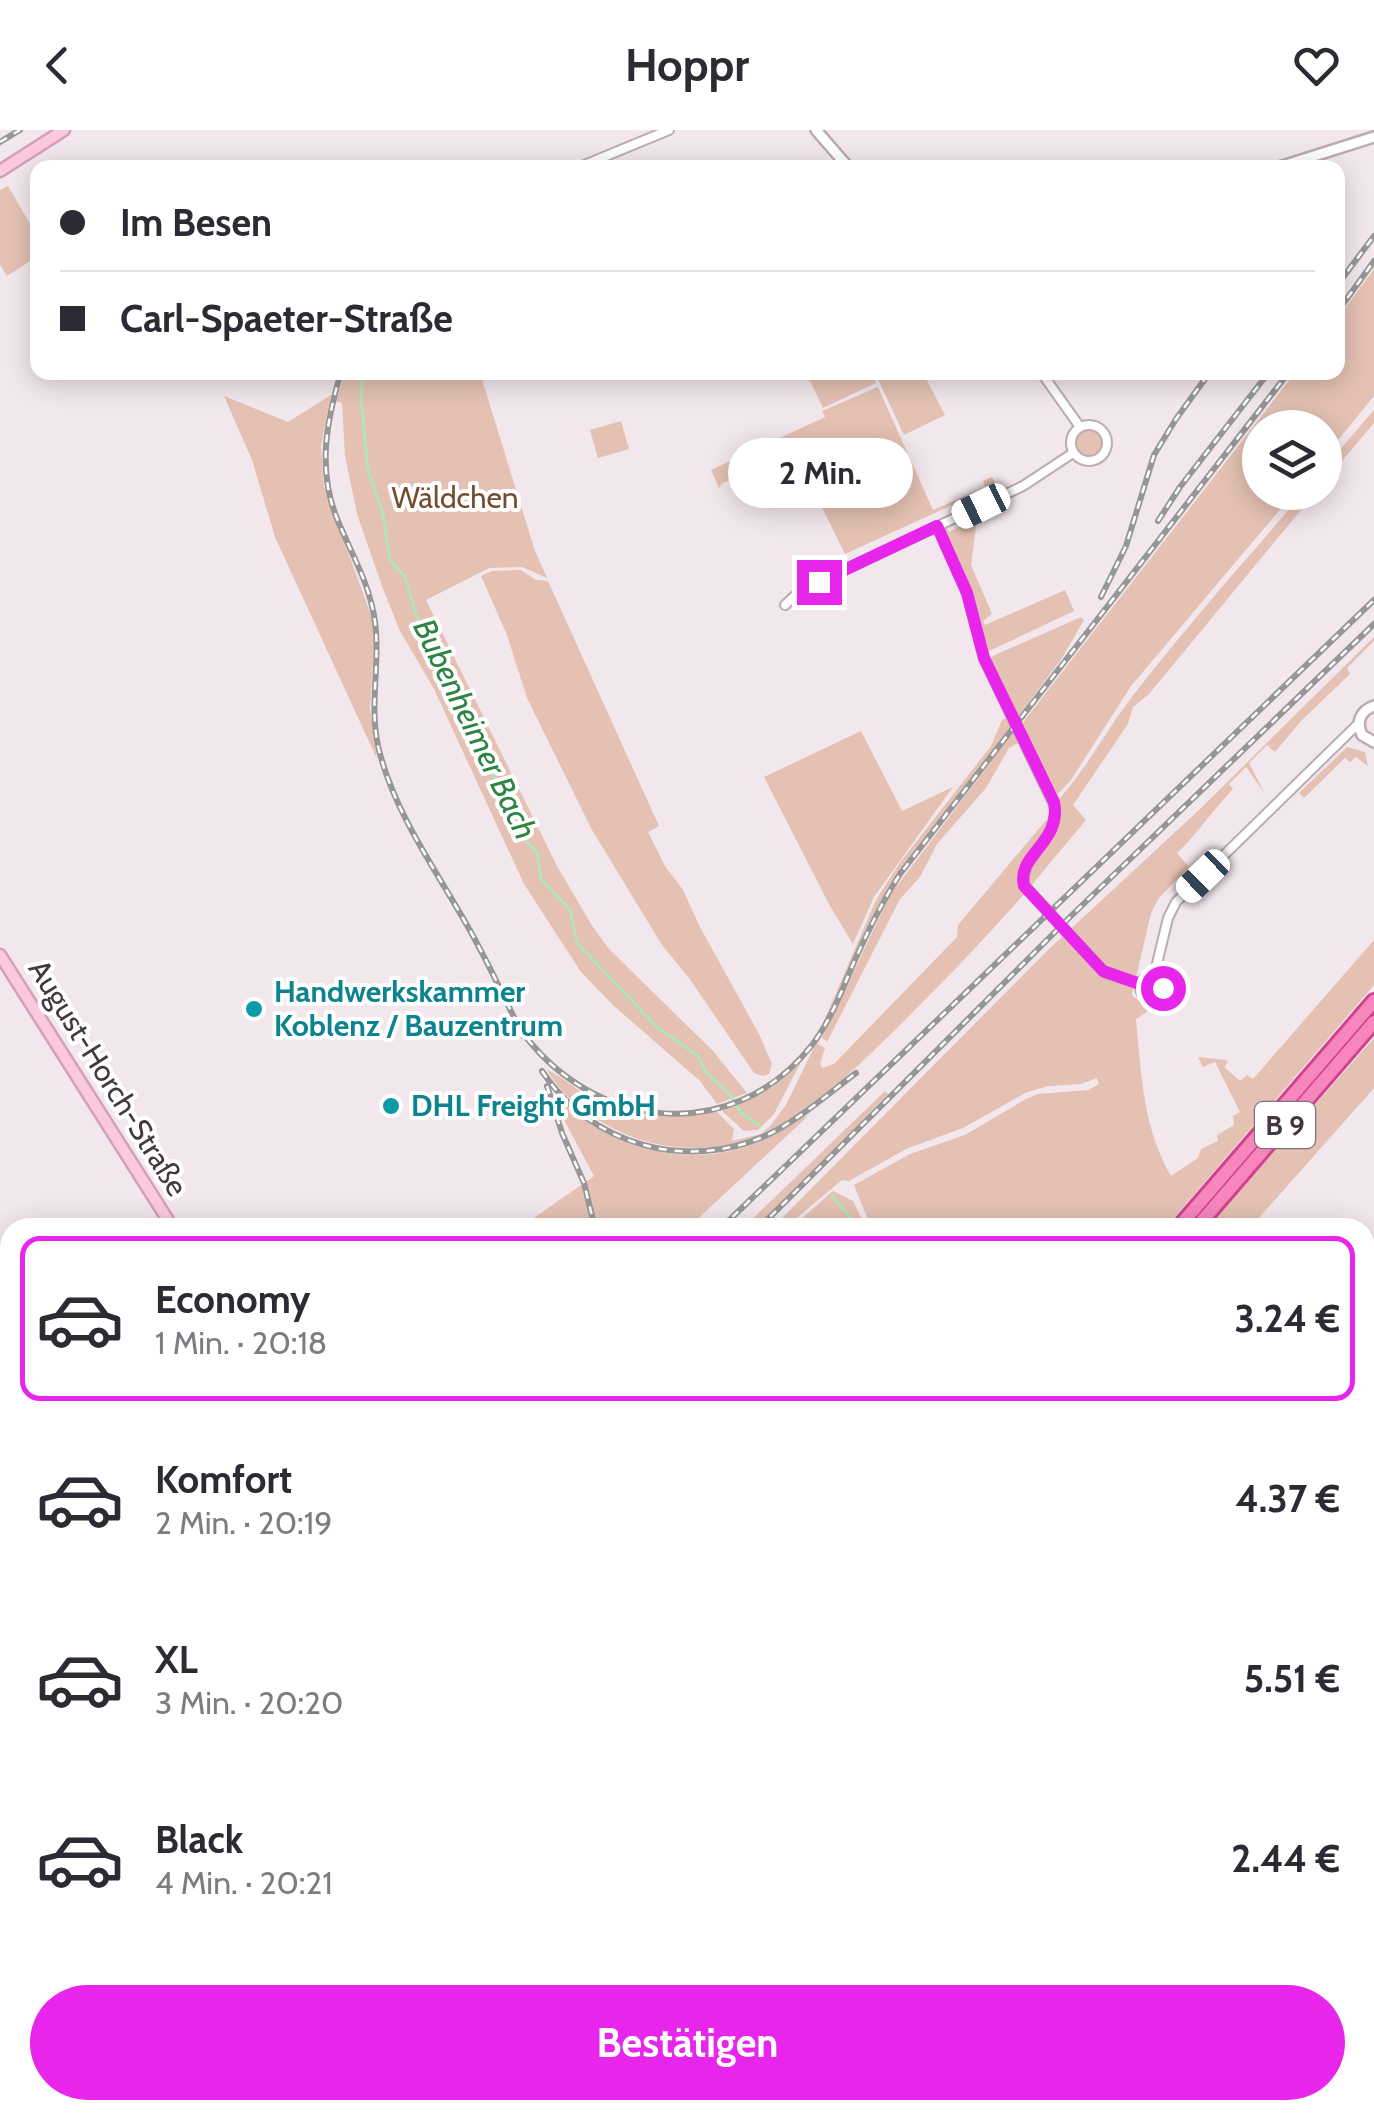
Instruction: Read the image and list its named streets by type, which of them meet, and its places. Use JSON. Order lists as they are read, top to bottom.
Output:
{
  "streets": {
    "highway": ["B 9"],
    "main road": ["August-Horch-Straße"]
  },
  "water": ["Bubenheimer Bach"],
  "parks": ["Wäldchen"],
  "places": ["Handwerkskammer Koblenz / Bauzentrum", "DHL Freight GmbH"],
  "page": {
    "header": "Hoppr",
    "banner": ["Im Besen", "Carl-Spaeter-Straße"],
    "bubble": "2 Min.",
    "list": [
      {
        "name": "Economy",
        "note": "1 Min. · 20:18",
        "value": "3.24 €"
      },
      {
        "name": "Komfort",
        "note": "2 Min. · 20:19",
        "value": "4.37 €"
      },
      {
        "name": "XL",
        "note": "3 Min. · 20:20",
        "value": "5.51 €"
      },
      {
        "name": "Black",
        "note": "4 Min. · 20:21",
        "value": "2.44 €"
      }
    ],
    "buttons": "Bestätigen"
  }
}
